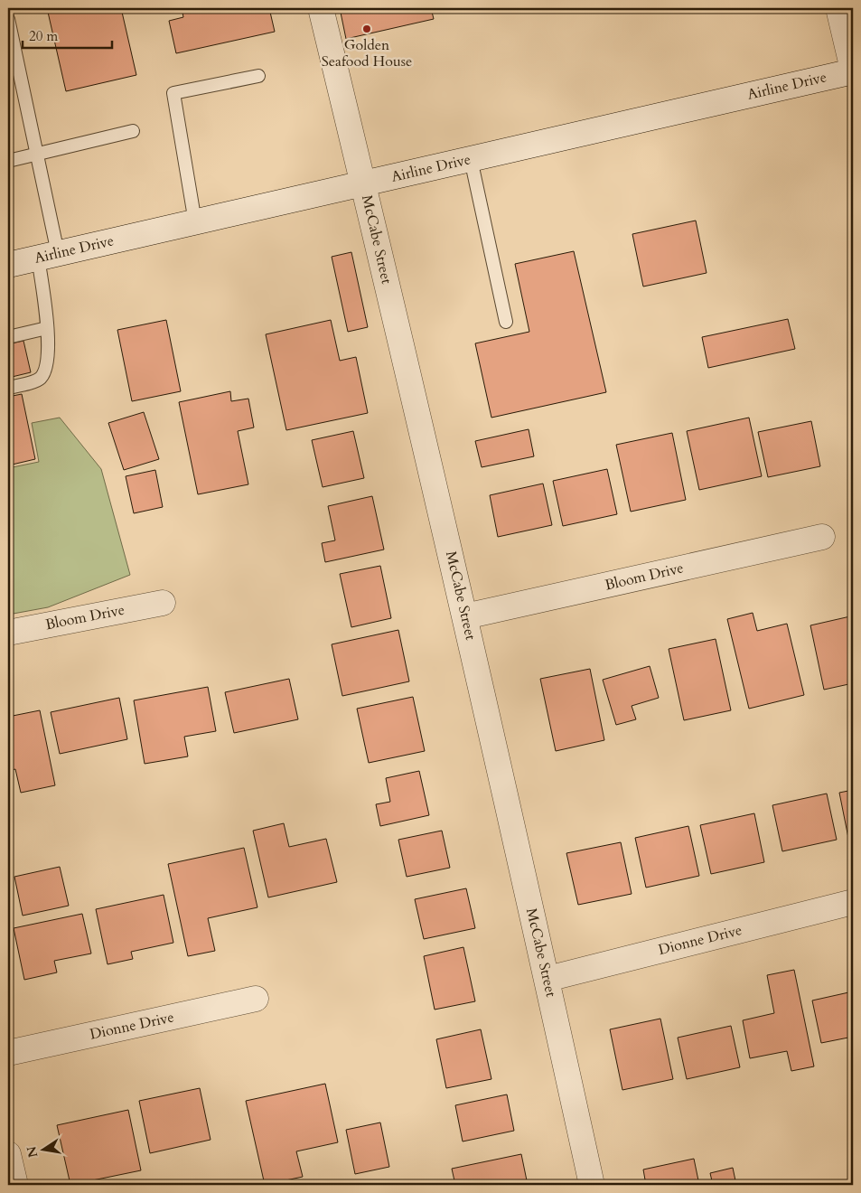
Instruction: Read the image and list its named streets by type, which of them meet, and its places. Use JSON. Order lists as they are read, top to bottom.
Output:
{
  "streets": {
    "street": [
      "Airline Drive",
      "McCabe Street",
      "Bloom Drive",
      "Dionne Drive"
    ]
  },
  "crossings": [
    ["Airline Drive", "McCabe Street"],
    ["McCabe Street", "Bloom Drive"],
    ["McCabe Street", "Dionne Drive"]
  ],
  "places": ["Golden Seafood House"],
  "scale_bar": "20 m",
  "north": "left"
}
